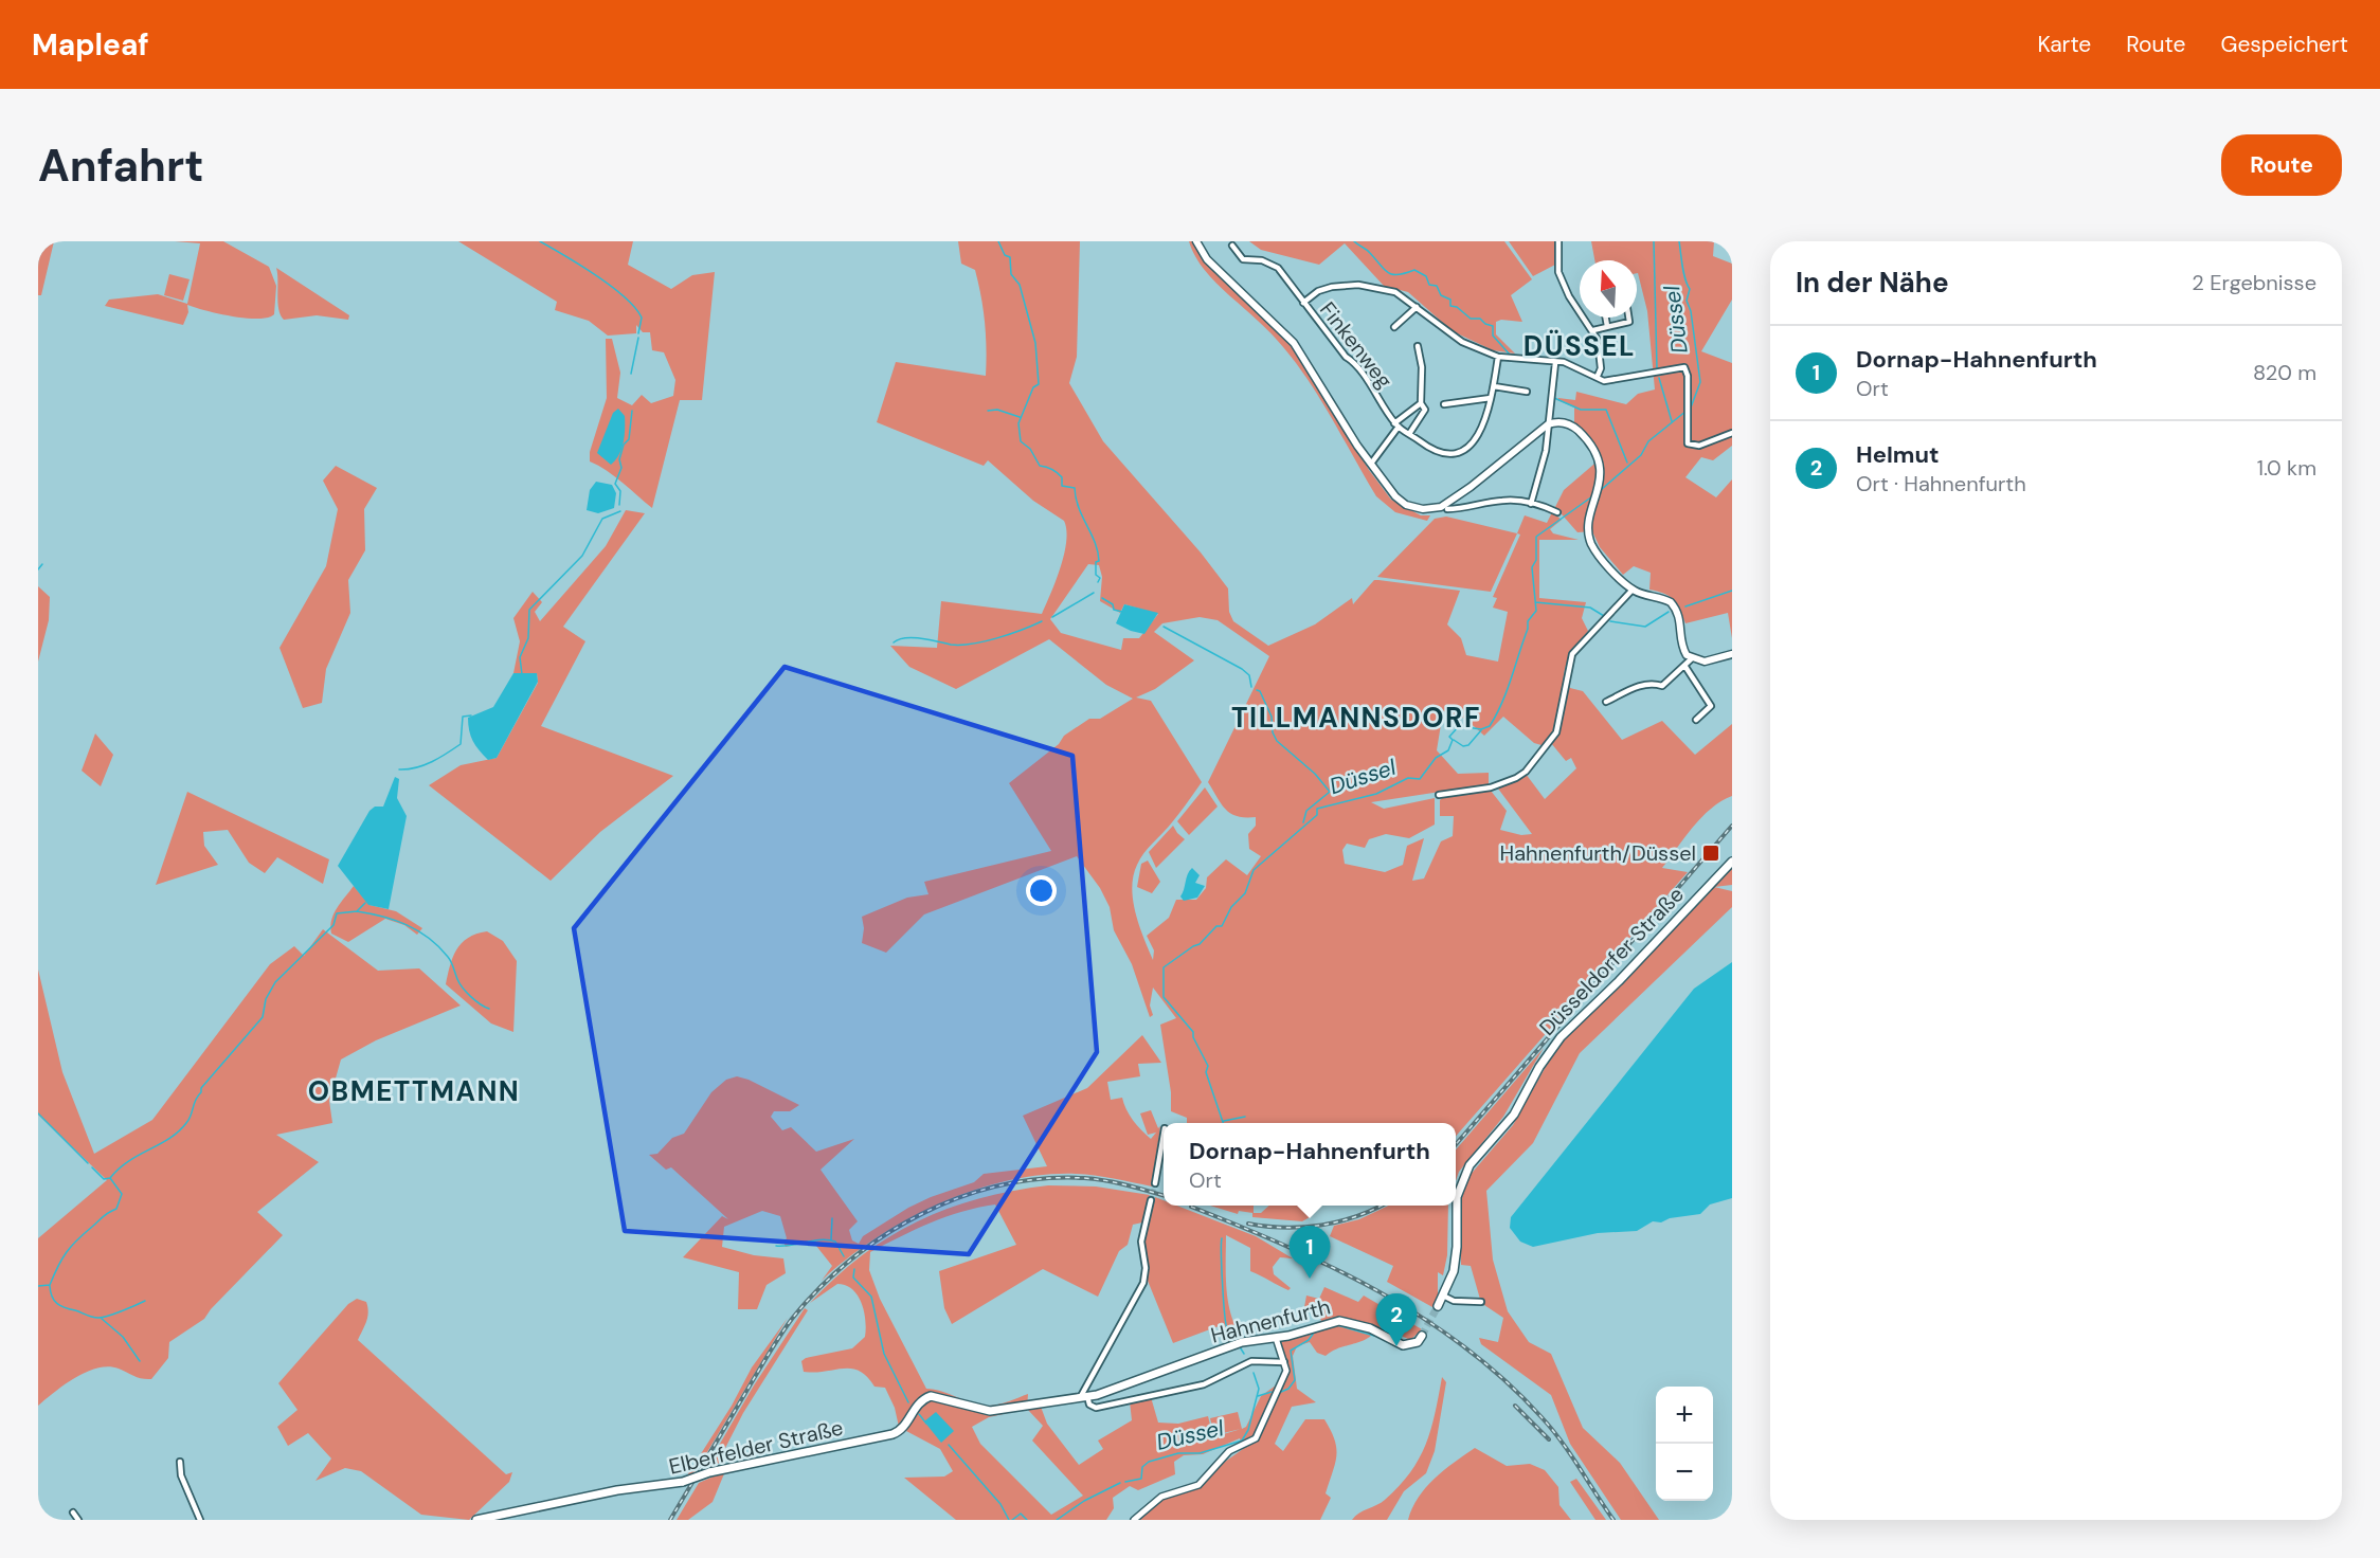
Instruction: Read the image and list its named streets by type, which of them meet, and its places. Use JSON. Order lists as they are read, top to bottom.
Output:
{
  "streets": {
    "main road": ["Düsseldorfer Straße", "Hahnenfurth", "Elberfelder Straße"],
    "street": ["Finkenweg"]
  },
  "crossings": [
    ["Hahnenfurth", "Elberfelder Straße"]
  ],
  "districts": ["DÜSSEL", "TILLMANNSDORF", "OBMETTMANN"],
  "water": ["Düssel"],
  "places": {
    "transit": ["Hahnenfurth/Düssel"]
  },
  "north": "top",
  "page": {
    "header": "Mapleaf",
    "nav": ["Karte", "Route", "Gespeichert"],
    "buttons": "Route",
    "title": "Anfahrt",
    "heading": ["In der Nähe", "2 Ergebnisse"],
    "list": [
      {
        "mark": "1",
        "name": "Dornap-Hahnenfurth",
        "note": "Ort",
        "value": "820 m"
      },
      {
        "mark": "2",
        "name": "Helmut",
        "note": "Ort · Hahnenfurth",
        "value": "1.0 km"
      }
    ],
    "popup": ["Dornap-Hahnenfurth", "Ort"],
    "pins": ["1", "2"],
    "map_buttons": ["+", "−"]
  }
}
